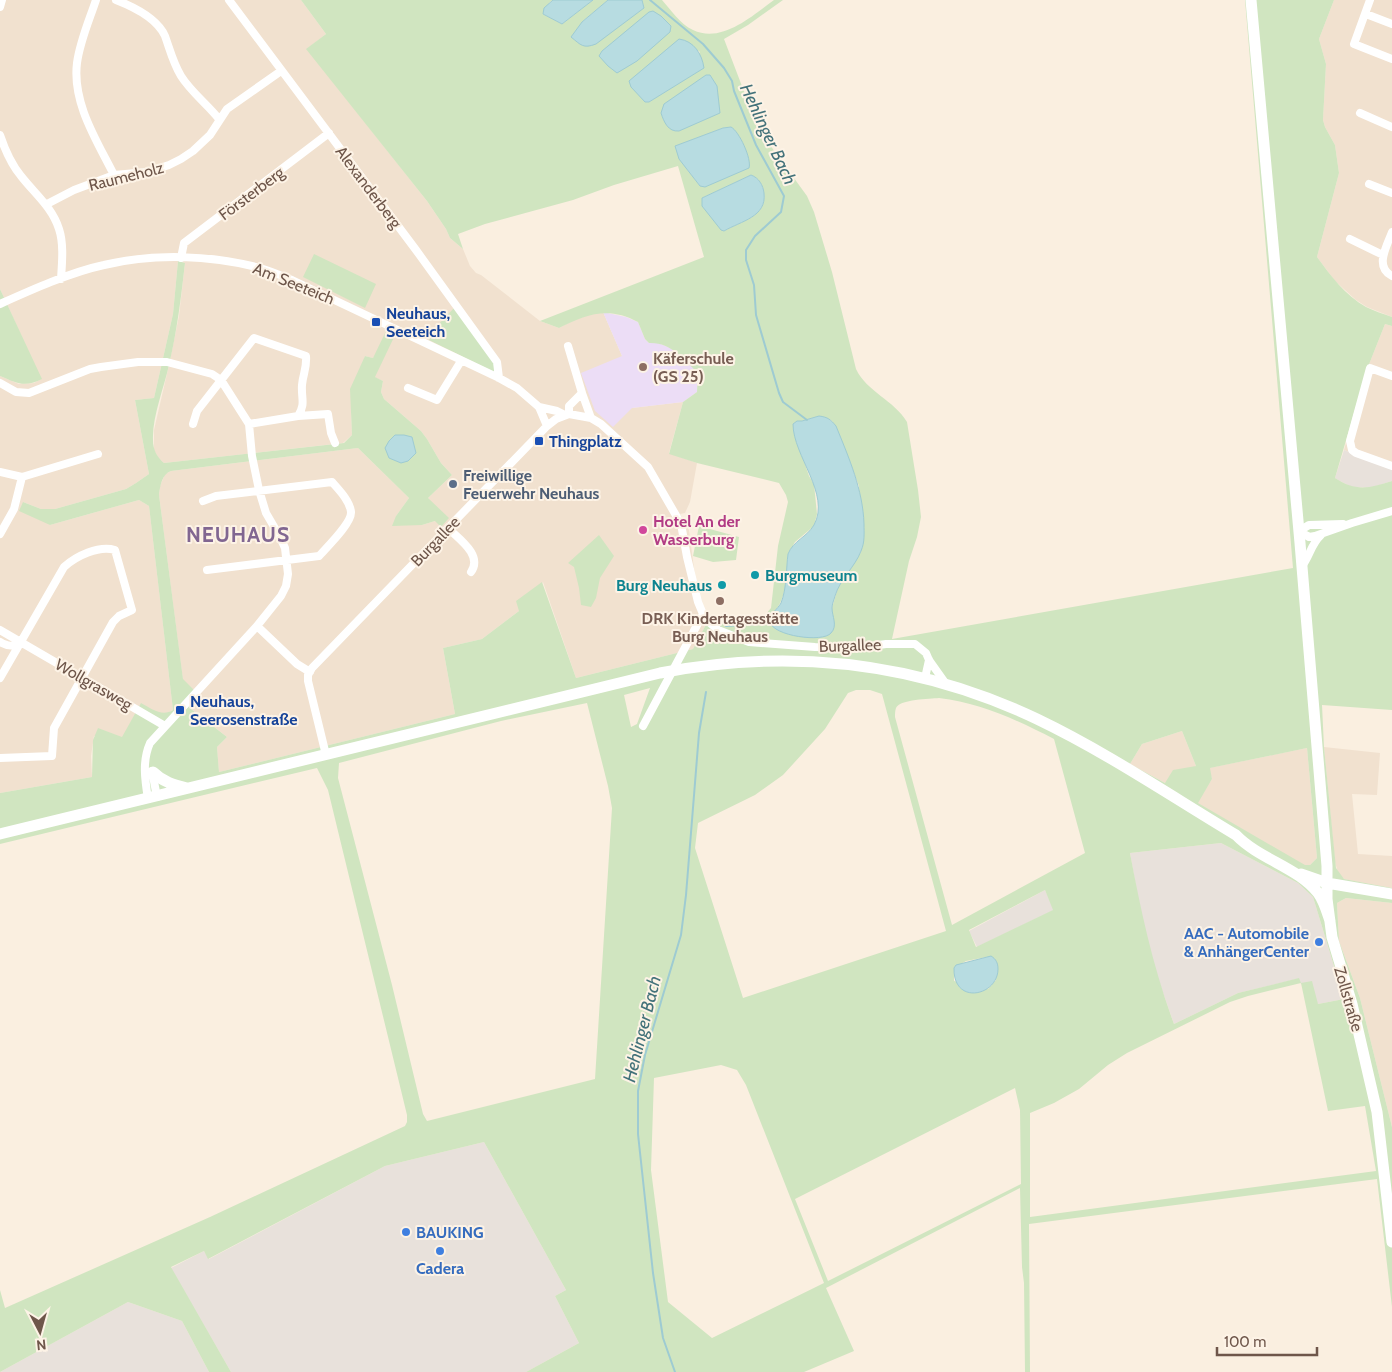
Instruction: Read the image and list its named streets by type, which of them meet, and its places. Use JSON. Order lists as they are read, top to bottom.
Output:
{
  "streets": {
    "street": [
      "Raumeholz",
      "Alexanderberg",
      "Försterberg",
      "Am Seeteich",
      "Burgallee",
      "Wollgrasweg",
      "Zollstraße"
    ]
  },
  "crossings": [
    ["Raumeholz", "Alexanderberg"],
    ["Alexanderberg", "Försterberg"],
    ["Alexanderberg", "Am Seeteich"],
    ["Försterberg", "Am Seeteich"],
    ["Am Seeteich", "Burgallee"]
  ],
  "districts": ["NEUHAUS"],
  "water": ["Hehlinger Bach"],
  "places": {
    "transit": ["Neuhaus, Seeteich", "Thingplatz", "Neuhaus, Seerosenstraße"],
    "other": [
      "Käferschule (GS 25)",
      "Freiwillige Feuerwehr Neuhaus",
      "Hotel An der Wasserburg",
      "Burgmuseum",
      "Burg Neuhaus",
      "DRK Kindertagesstätte Burg Neuhaus",
      "AAC - Automobile & AnhängerCenter",
      "BAUKING",
      "Cadera"
    ]
  },
  "scale_bar": "100 m",
  "north": "bottom"
}
